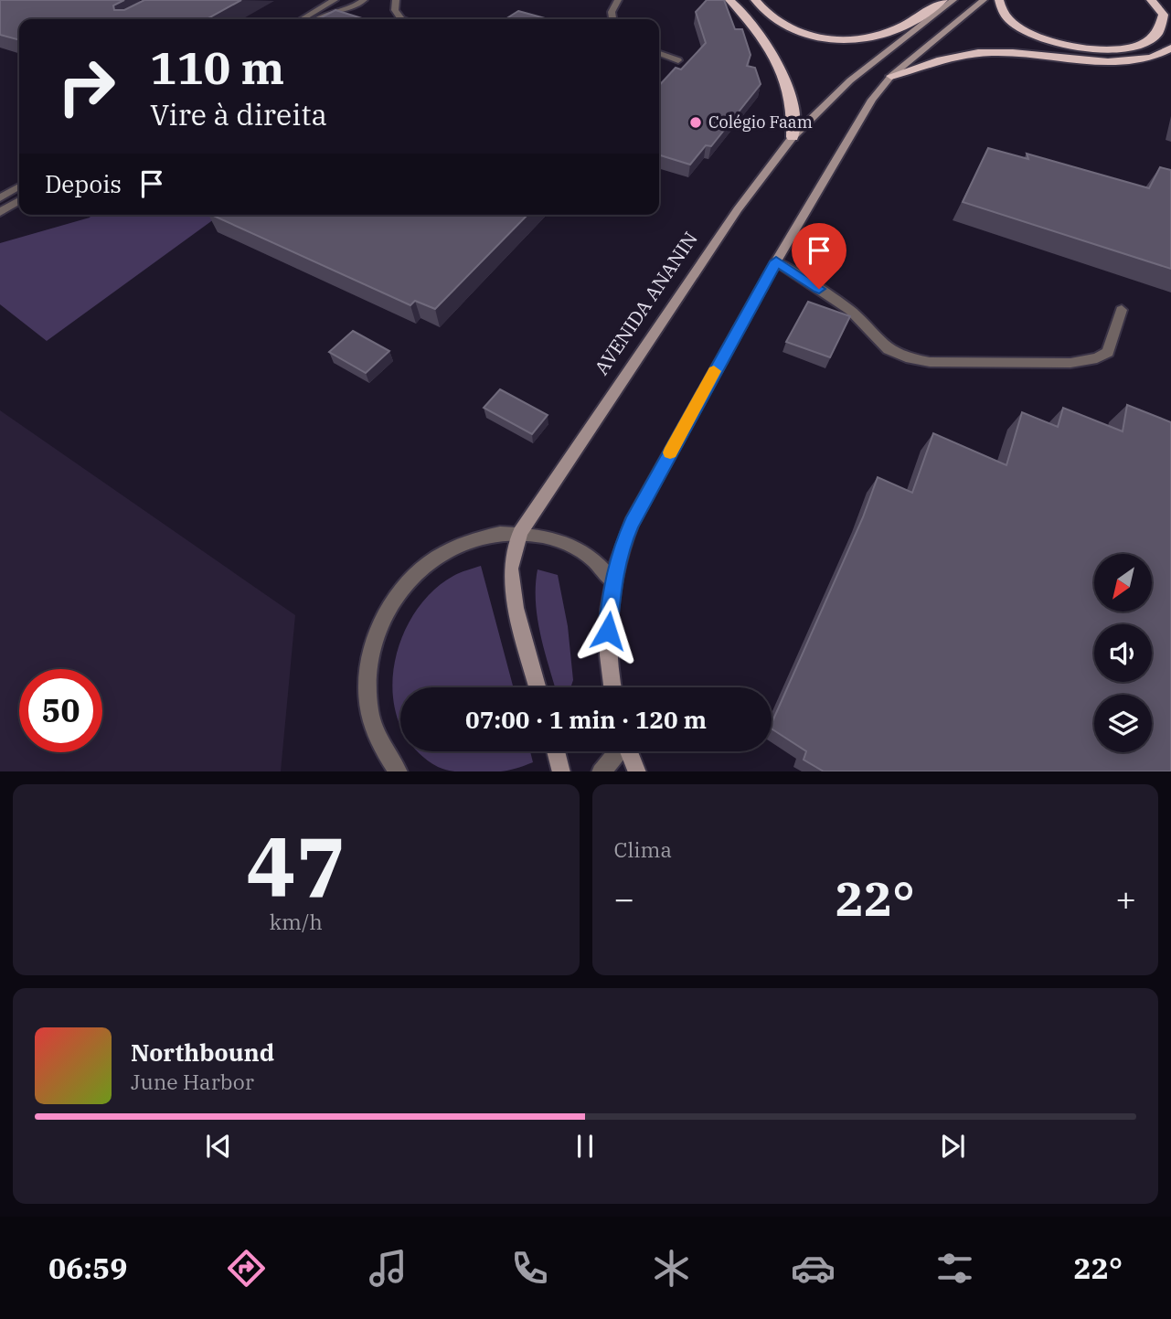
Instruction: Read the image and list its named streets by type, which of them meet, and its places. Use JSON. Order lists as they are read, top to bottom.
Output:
{
  "streets": {
    "main road": ["AVENIDA ANANIN"]
  },
  "places": ["Colégio Faam"],
  "north": "bottom left",
  "page": {
    "turn": ["110 m", "Vire à direita"],
    "then": "Depois",
    "limit": "50",
    "trip": "07:00 · 1 min · 120 m",
    "tile": [
      ["47", "km/h"],
      "Clima"
    ],
    "heat": ["−", "22°", "+"],
    "song": ["Northbound", "June Harbor"],
    "tabs": ["06:59", "22°"]
  }
}
